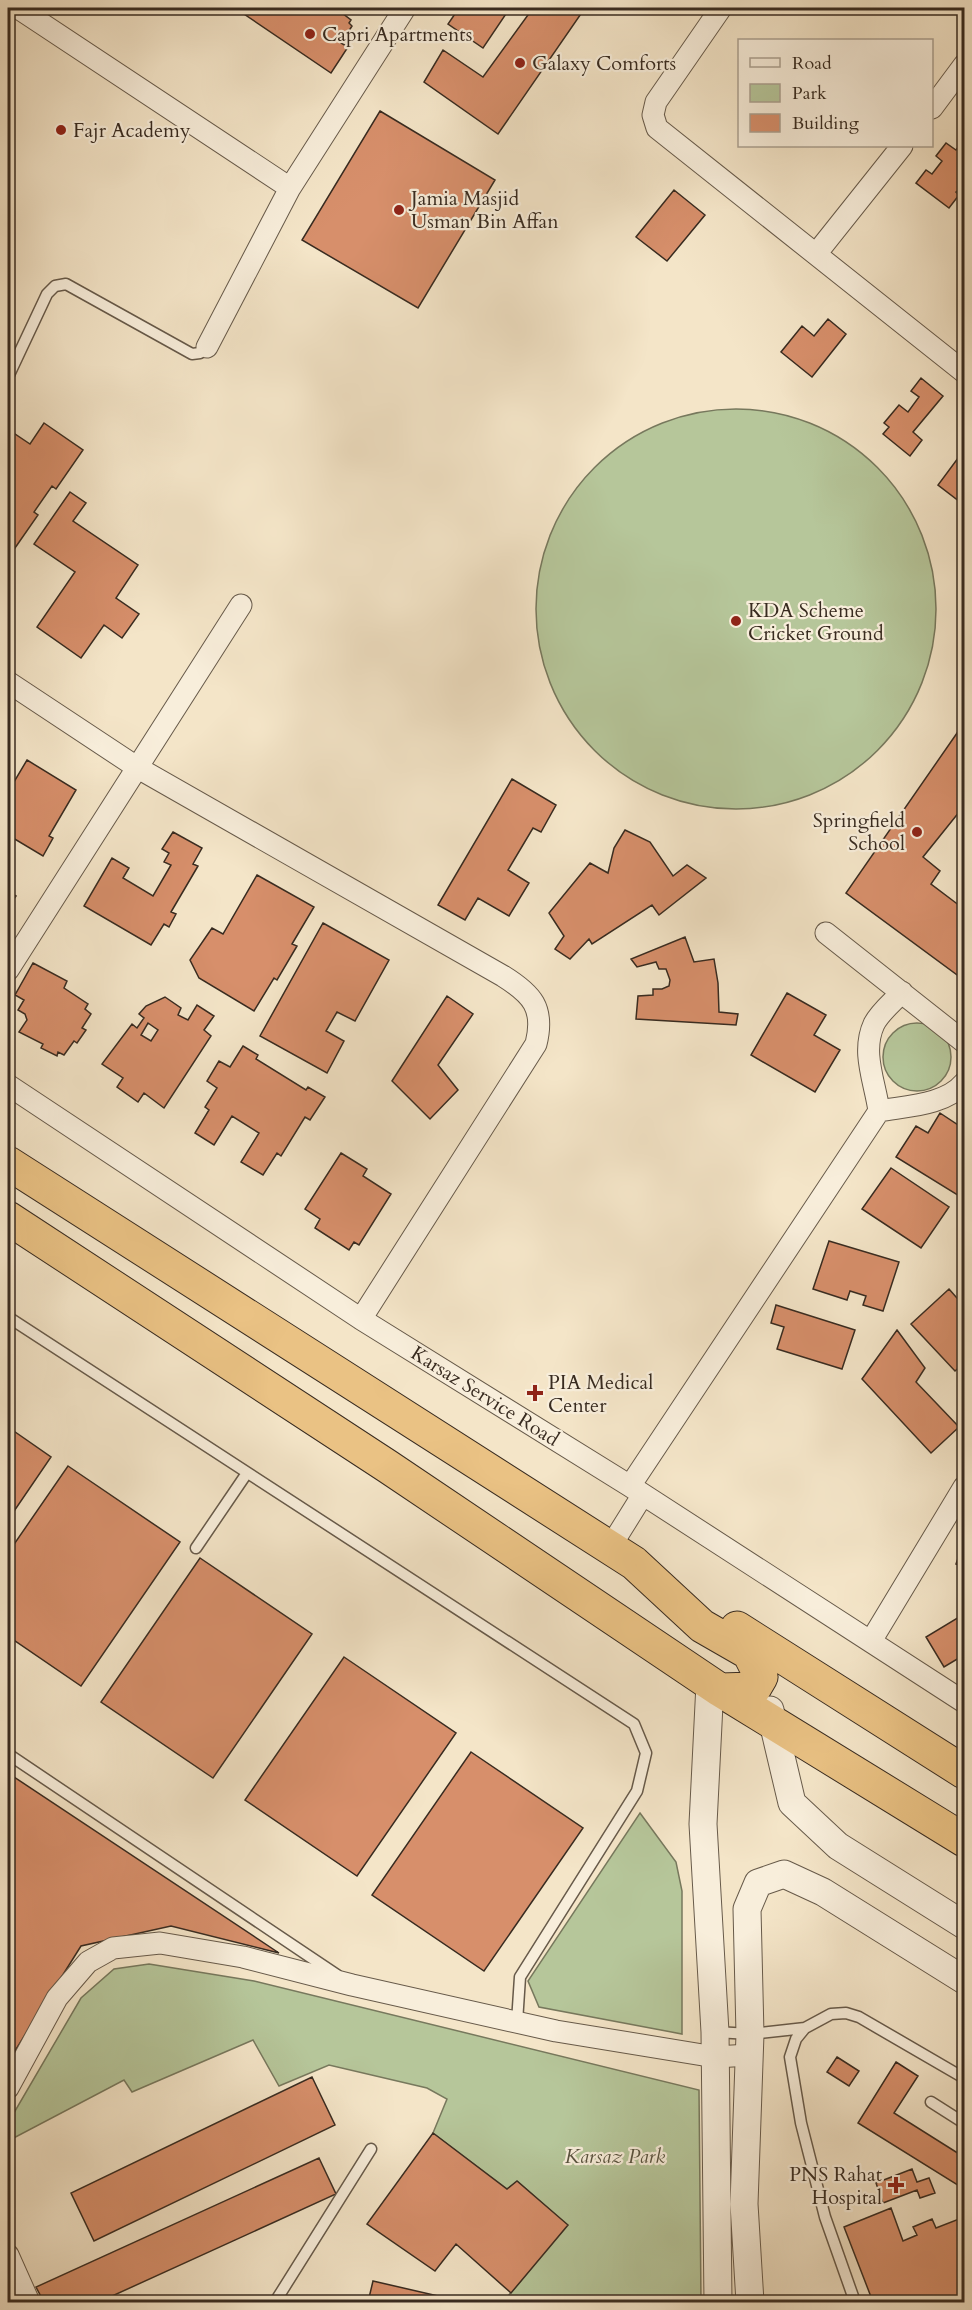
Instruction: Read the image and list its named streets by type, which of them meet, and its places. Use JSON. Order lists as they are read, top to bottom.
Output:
{
  "streets": {
    "street": ["Karsaz Service Road"]
  },
  "parks": ["Karsaz Park"],
  "places": {
    "other": [
      "Capri Apartments",
      "Galaxy Comforts",
      "Fajr Academy",
      "Jamia Masjid Usman Bin Affan",
      "KDA Scheme Cricket Ground",
      "Springfield School"
    ],
    "health": ["PIA Medical Center", "PNS Rahat Hospital"]
  },
  "legend": ["Road", "Park", "Building"]
}
